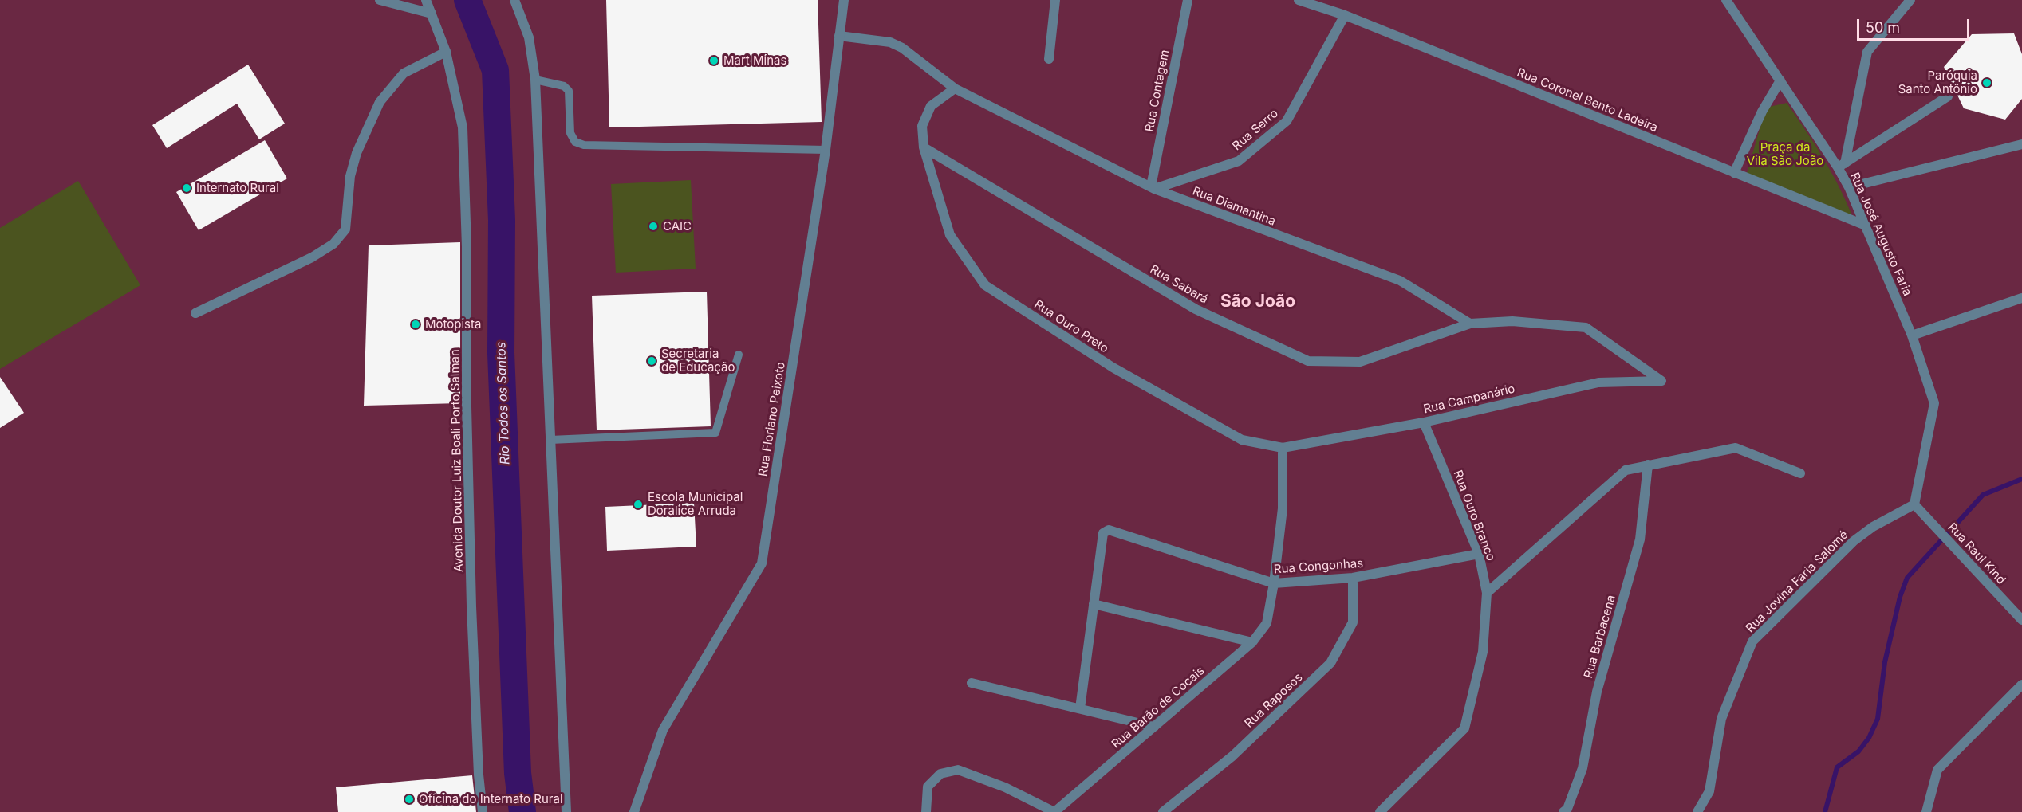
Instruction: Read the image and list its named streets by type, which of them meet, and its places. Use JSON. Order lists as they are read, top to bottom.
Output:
{
  "streets": {
    "street": [
      "Rua Contagem",
      "Rua Coronel Bento Ladeira",
      "Rua Serro",
      "Rua Diamantina",
      "Rua José Augusto Faria",
      "Rua Sabará",
      "Rua Ouro Preto",
      "Rua Campanário",
      "Rua Floriano Peixoto",
      "Avenida Doutor Luiz Boali Porto Salman",
      "Rua Ouro Branco",
      "Rua Raul Kind",
      "Rua Congonhas",
      "Rua Jovina Faria Salomé",
      "Rua Barbacena",
      "Rua Raposos",
      "Rua Barão de Cocais"
    ]
  },
  "crossings": [
    ["Rua Contagem", "Rua Serro"],
    ["Rua Contagem", "Rua Diamantina"],
    ["Rua Coronel Bento Ladeira", "Rua Serro"],
    ["Rua Coronel Bento Ladeira", "Rua José Augusto Faria"],
    ["Rua Serro", "Rua Diamantina"],
    ["Rua Diamantina", "Rua Sabará"],
    ["Rua Diamantina", "Rua Ouro Preto"],
    ["Rua Diamantina", "Rua Floriano Peixoto"],
    ["Rua José Augusto Faria", "Rua Raul Kind"],
    ["Rua José Augusto Faria", "Rua Jovina Faria Salomé"],
    ["Rua Sabará", "Rua Ouro Preto"],
    ["Rua Sabará", "Rua Campanário"],
    ["Rua Ouro Preto", "Rua Campanário"],
    ["Rua Ouro Preto", "Rua Barão de Cocais"],
    ["Rua Campanário", "Rua Ouro Branco"],
    ["Rua Campanário", "Rua Barão de Cocais"],
    ["Rua Ouro Branco", "Rua Congonhas"],
    ["Rua Raul Kind", "Rua Jovina Faria Salomé"],
    ["Rua Congonhas", "Rua Raposos"],
    ["Rua Congonhas", "Rua Barão de Cocais"]
  ],
  "districts": ["São João"],
  "water": ["Rio Todos os Santos"],
  "parks": ["Praça da Vila São João"],
  "places": [
    "Mart Minas",
    "Paróquia Santo Antônio",
    "Internato Rural",
    "CAIC",
    "Motopista",
    "Secretaria de Educação",
    "Escola Municipal Doralice Arruda",
    "Oficina do Internato Rural"
  ],
  "scale_bar": "50 m"
}
